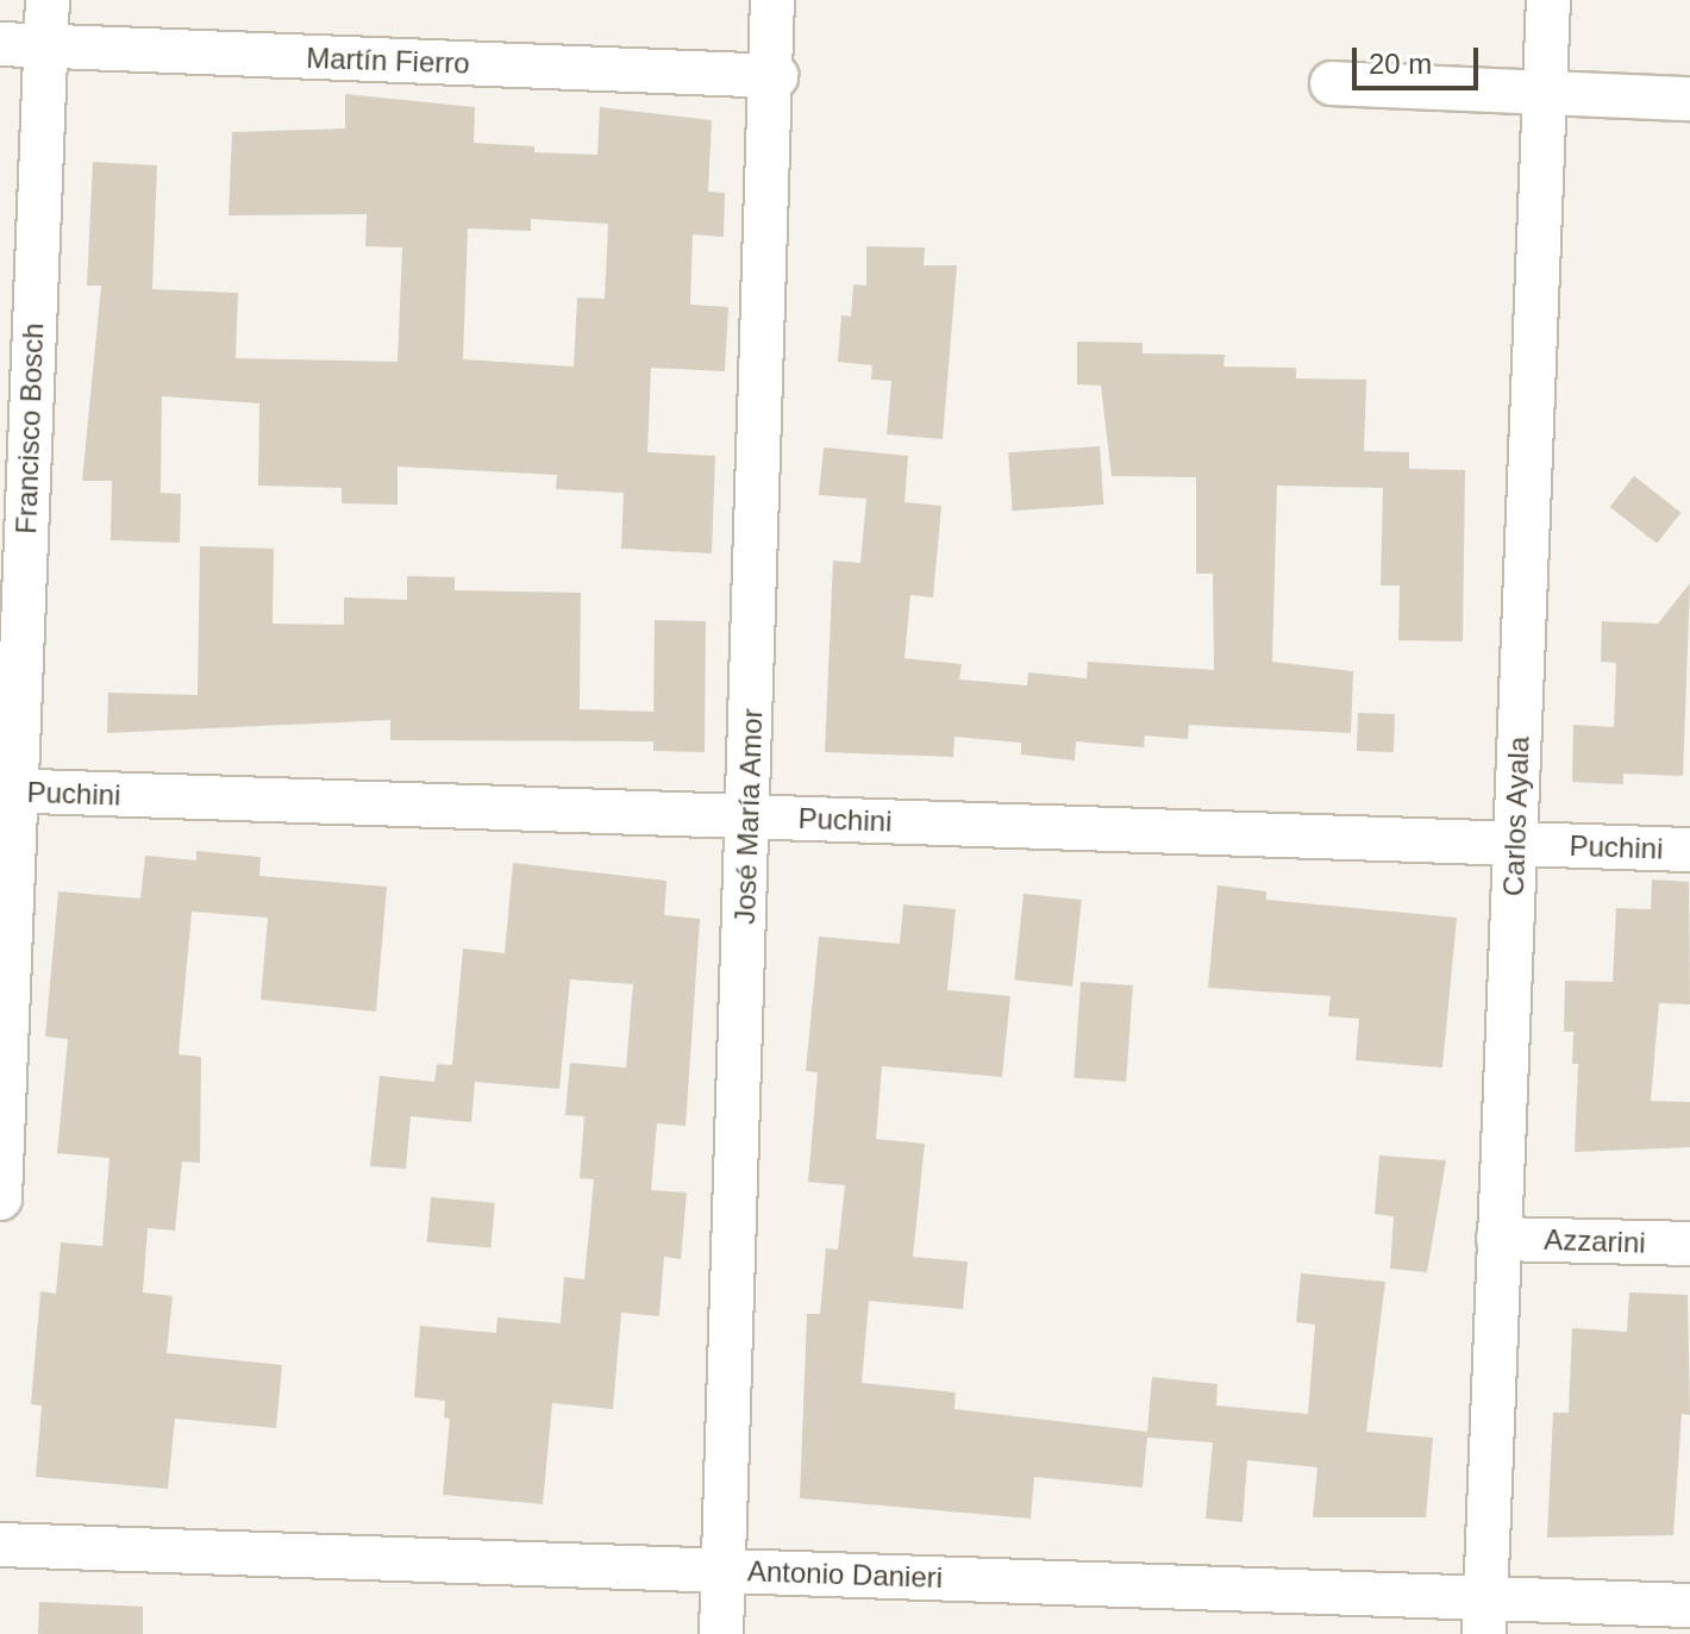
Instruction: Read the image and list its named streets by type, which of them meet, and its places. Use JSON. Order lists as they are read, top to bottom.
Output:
{
  "streets": {
    "street": [
      "Martín Fierro",
      "Francisco Bosch",
      "Puchini",
      "José María Amor",
      "Carlos Ayala",
      "Azzarini",
      "Antonio Danieri"
    ]
  },
  "crossings": [
    ["Martín Fierro", "Francisco Bosch"],
    ["Martín Fierro", "José María Amor"],
    ["Francisco Bosch", "Puchini"],
    ["Puchini", "José María Amor"],
    ["Puchini", "Carlos Ayala"],
    ["José María Amor", "Antonio Danieri"],
    ["Carlos Ayala", "Azzarini"],
    ["Carlos Ayala", "Antonio Danieri"]
  ],
  "scale_bar": "20 m"
}
